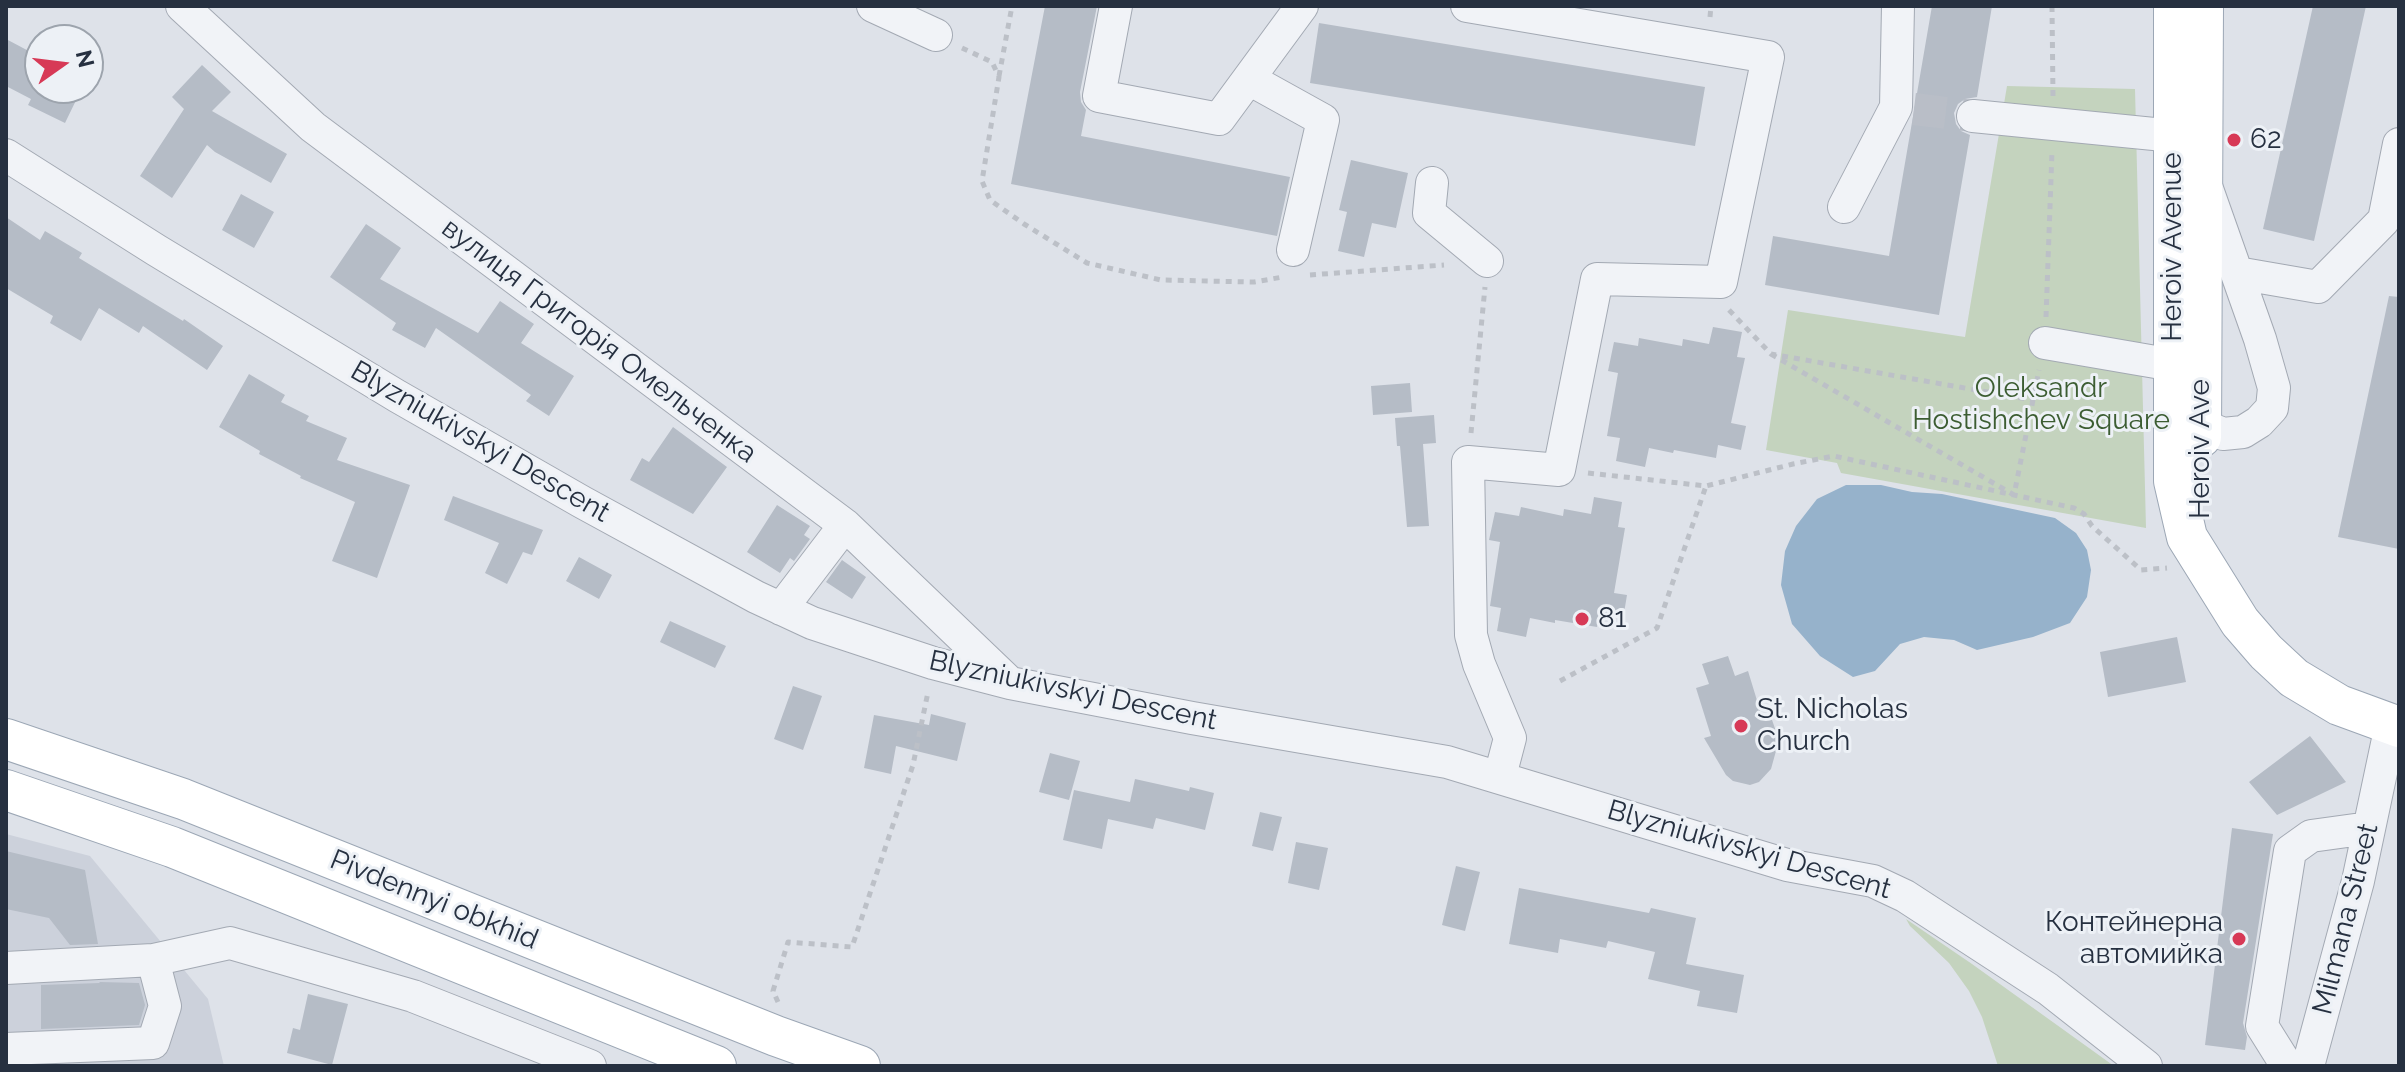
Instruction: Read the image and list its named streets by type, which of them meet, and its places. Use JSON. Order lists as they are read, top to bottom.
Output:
{
  "streets": {
    "main road": ["Heroiv Avenue", "Heroiv Ave", "Pivdennyi obkhid"],
    "street": ["вулиця Григорія Омельченка", "Blyzniukivskyi Descent", "Milmana Street"]
  },
  "crossings": [
    ["Heroiv Avenue", "Heroiv Ave"],
    ["Heroiv Avenue", "Milmana Street"],
    ["вулиця Григорія Омельченка", "Blyzniukivskyi Descent"]
  ],
  "parks": ["Oleksandr Hostishchev Square"],
  "places": [
    "62",
    "81",
    "St. Nicholas Church",
    "Контейнерна автомийка"
  ],
  "north": "right"
}
